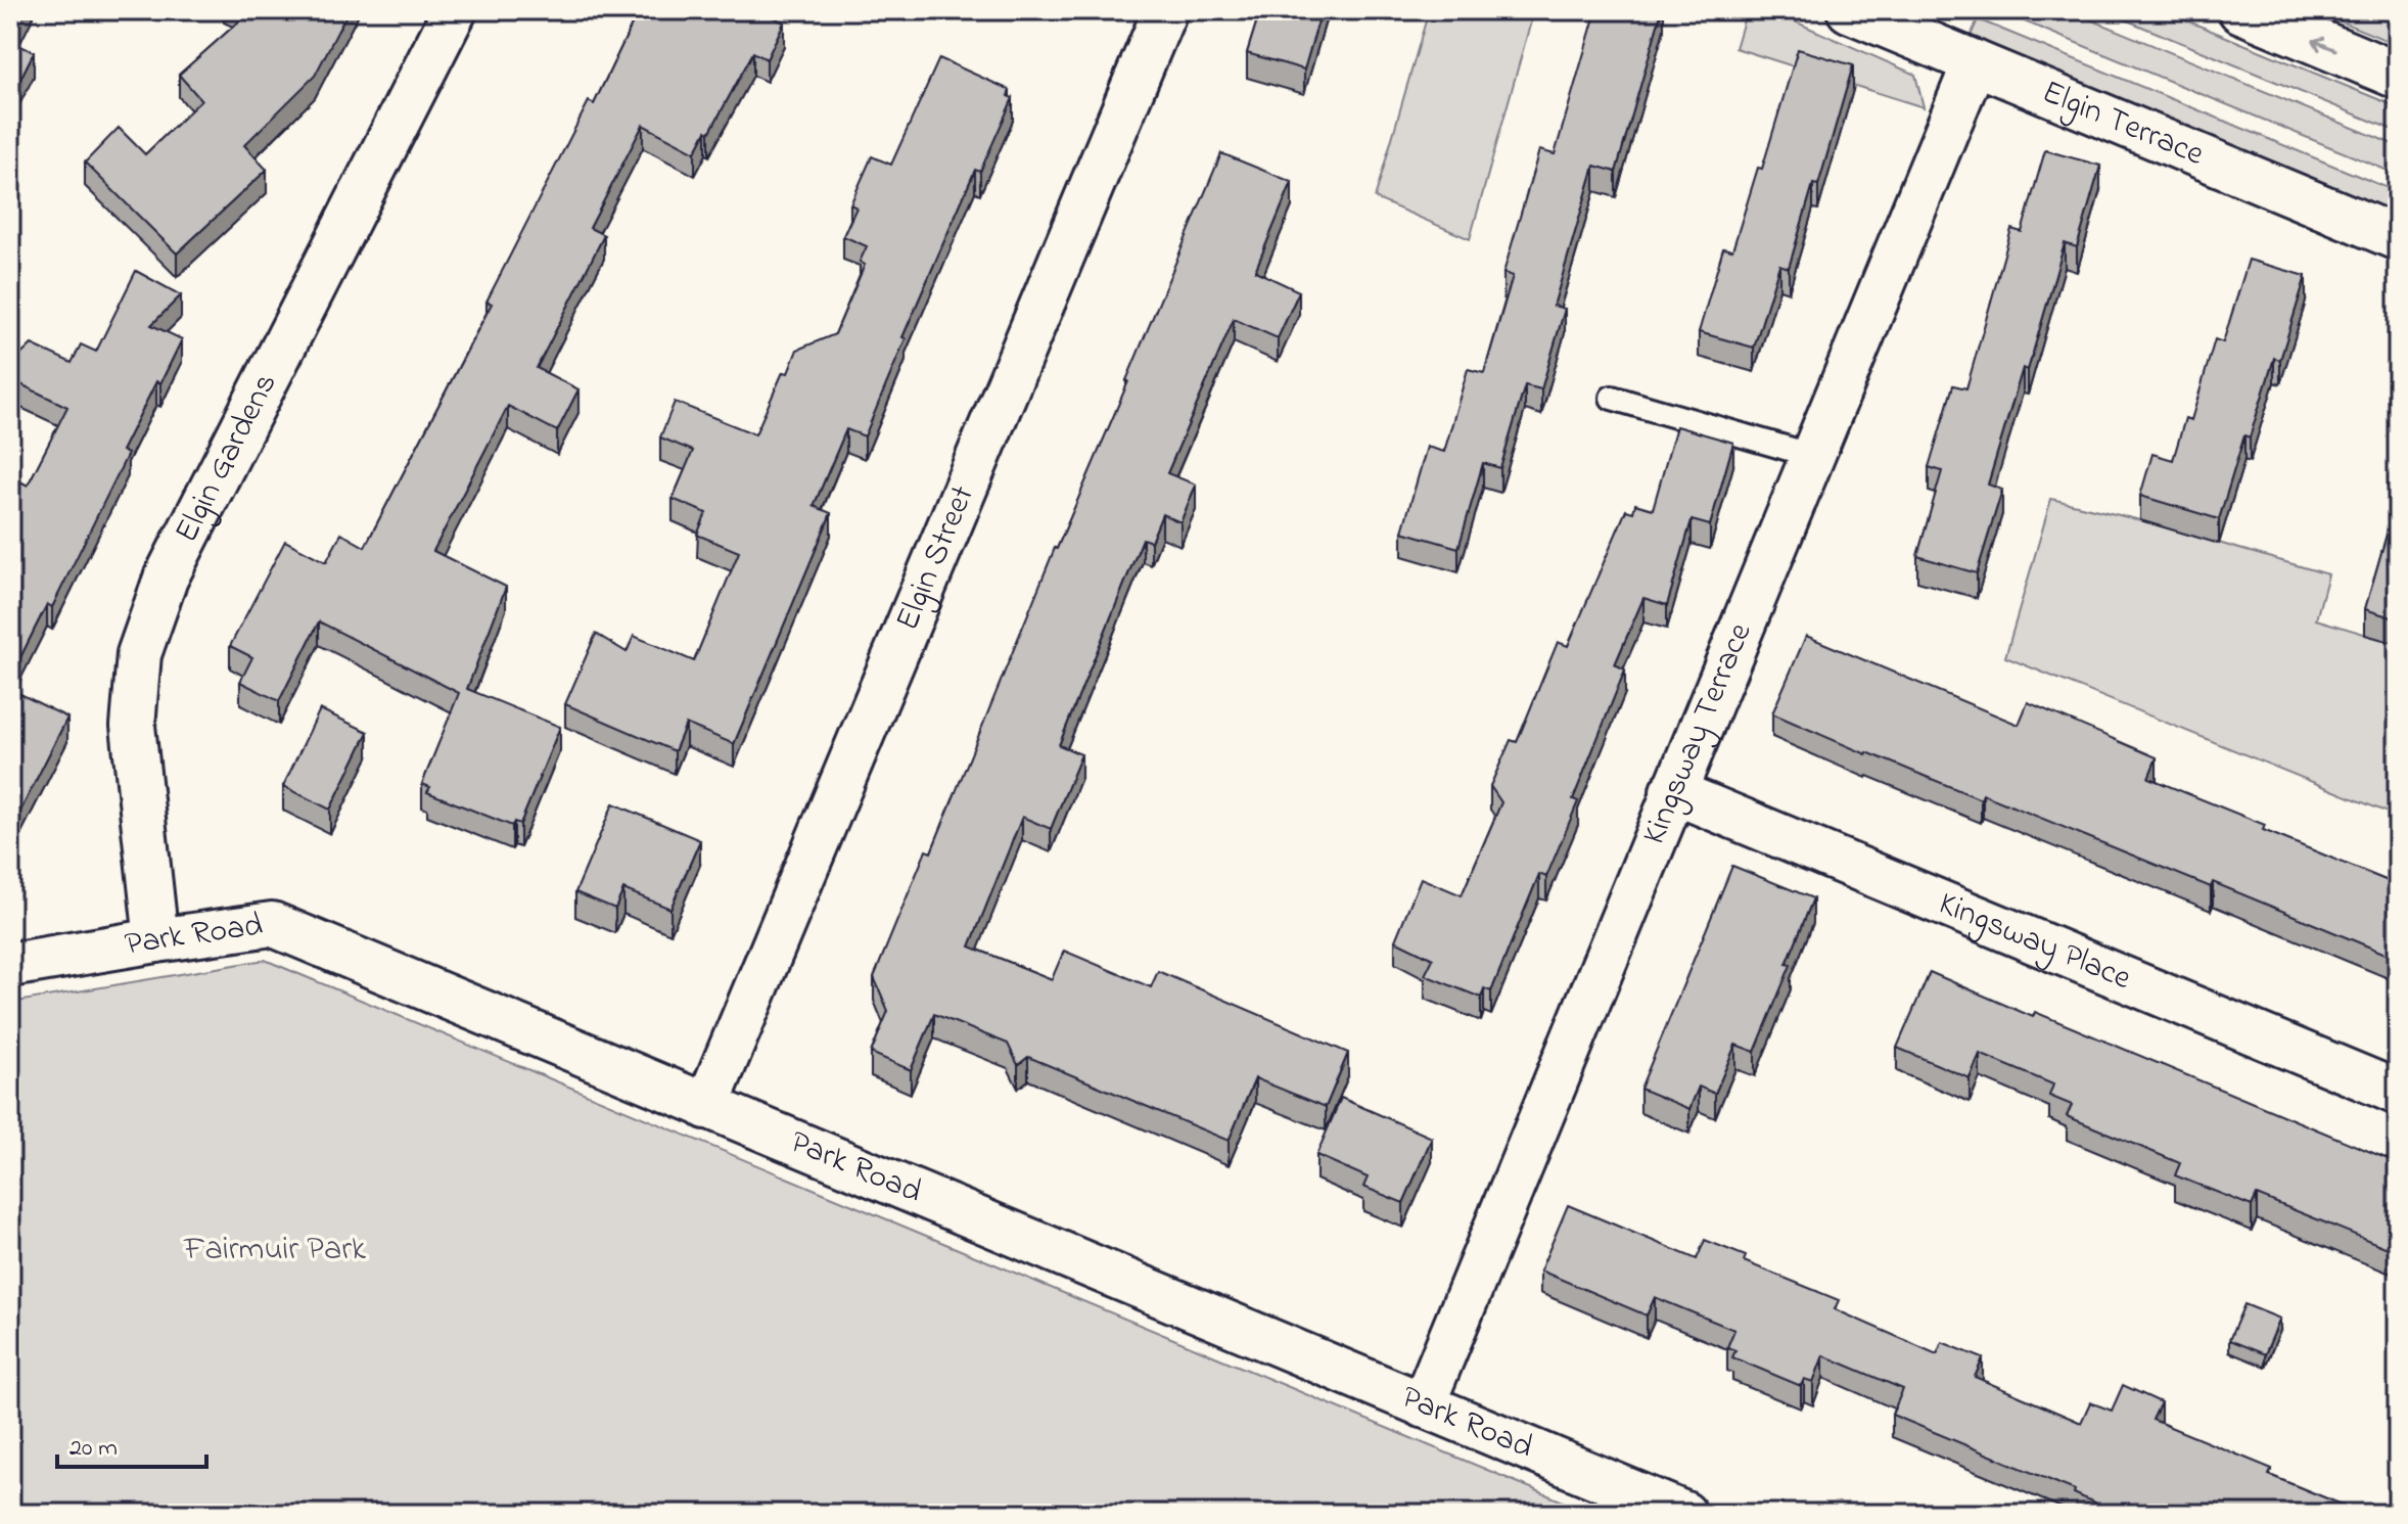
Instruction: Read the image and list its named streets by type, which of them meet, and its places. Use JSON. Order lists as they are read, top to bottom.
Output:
{
  "streets": {
    "street": [
      "Elgin Terrace",
      "Elgin Gardens",
      "Elgin Street",
      "Kingsway Terrace",
      "Park Road",
      "Kingsway Place"
    ]
  },
  "crossings": [
    ["Elgin Terrace", "Kingsway Terrace"],
    ["Elgin Gardens", "Park Road"],
    ["Elgin Street", "Park Road"],
    ["Kingsway Terrace", "Park Road"],
    ["Kingsway Terrace", "Kingsway Place"]
  ],
  "parks": ["Fairmuir Park"],
  "scale_bar": "20 m"
}
